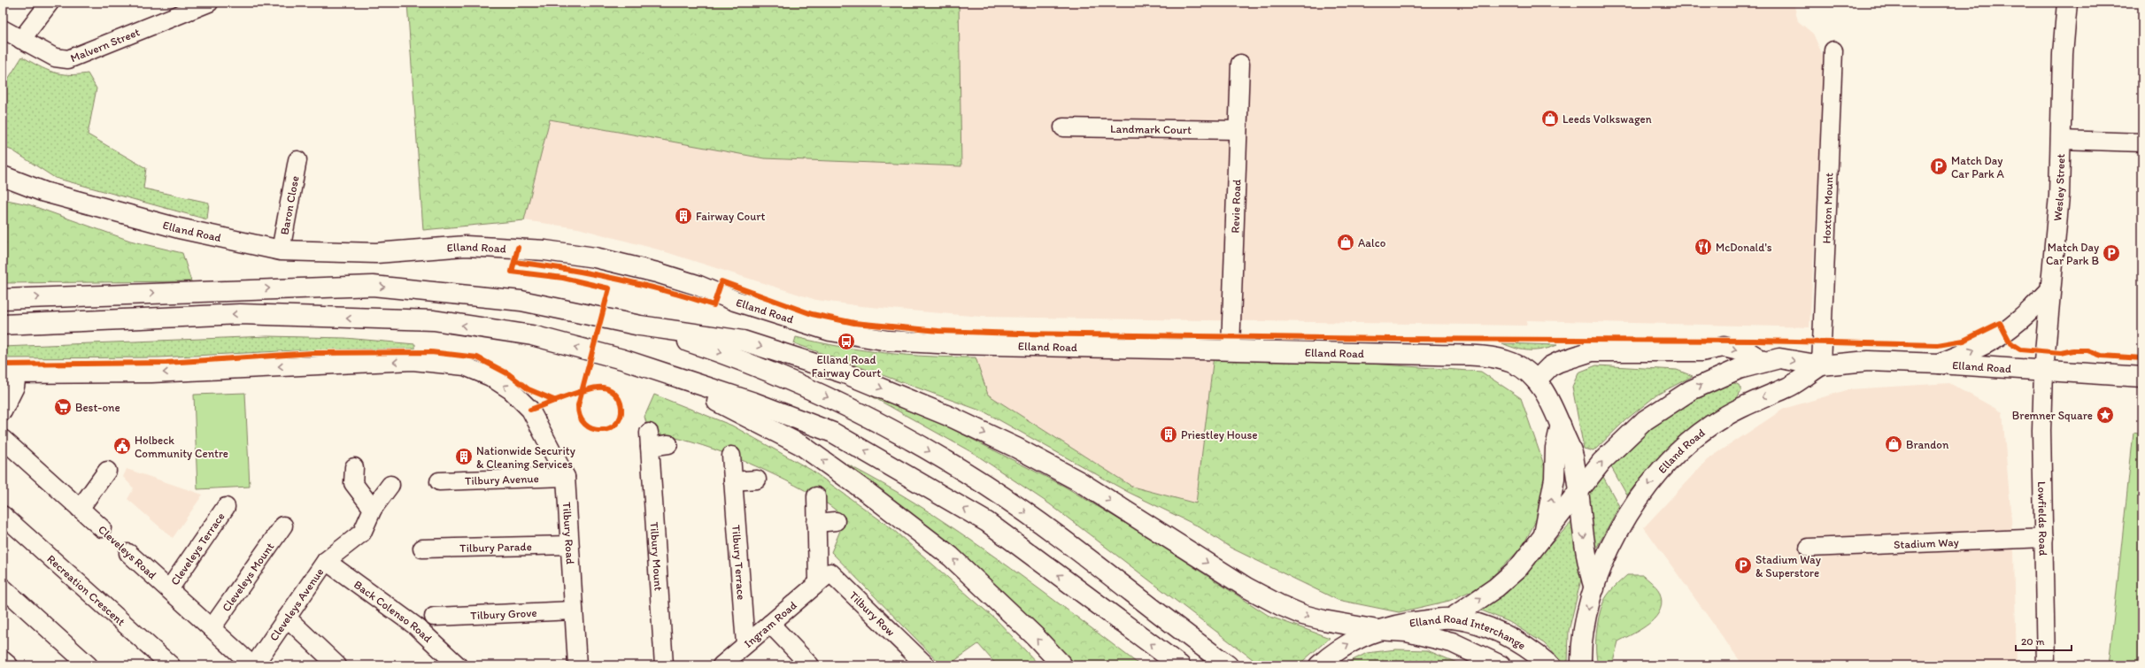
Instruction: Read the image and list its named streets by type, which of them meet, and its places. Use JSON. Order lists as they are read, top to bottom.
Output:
{
  "streets": {
    "main road": ["Wesley Street", "Elland Road", "Elland Road Interchange"],
    "street": [
      "Malvern Street",
      "Landmark Court",
      "Baron Close",
      "Revie Road",
      "Hoxton Mount",
      "Tilbury Avenue",
      "Lowfields Road",
      "Tilbury Road",
      "Stadium Way",
      "Tilbury Parade",
      "Cleveleys Terrace",
      "Cleveleys Road",
      "Tilbury Mount",
      "Tilbury Terrace",
      "Cleveleys Mount",
      "Recreation Crescent",
      "Cleveleys Avenue",
      "Back Colenso Road",
      "Tilbury Grove",
      "Tilbury Row",
      "Ingram Road"
    ]
  },
  "crossings": [
    ["Landmark Court", "Revie Road"],
    ["Wesley Street", "Elland Road"],
    ["Wesley Street", "Lowfields Road"],
    ["Baron Close", "Elland Road"],
    ["Revie Road", "Elland Road"],
    ["Hoxton Mount", "Elland Road"],
    ["Elland Road", "Lowfields Road"],
    ["Elland Road", "Elland Road Interchange"],
    ["Tilbury Avenue", "Tilbury Road"],
    ["Lowfields Road", "Stadium Way"],
    ["Tilbury Road", "Tilbury Parade"],
    ["Tilbury Road", "Tilbury Grove"],
    ["Cleveleys Terrace", "Cleveleys Road"],
    ["Cleveleys Road", "Cleveleys Mount"],
    ["Cleveleys Road", "Cleveleys Avenue"],
    ["Tilbury Terrace", "Ingram Road"],
    ["Cleveleys Avenue", "Back Colenso Road"],
    ["Tilbury Row", "Ingram Road"]
  ],
  "one_way": ["Tilbury Road"],
  "places": {
    "shop": ["Leeds Volkswagen", "Aalco", "Brandon"],
    "parking": ["Match Day Car Park A", "Match Day Car Park B", "Stadium Way & Superstore"],
    "building": ["Fairway Court", "Priestley House", "Nationwide Security & Cleaning Services"],
    "restaurant": ["McDonald's"],
    "bus stop": ["Elland Road Fairway Court"],
    "supermarket": ["Best-one"],
    "place": ["Bremner Square"],
    "public building": ["Holbeck Community Centre"]
  },
  "scale_bar": "20 m"
}
